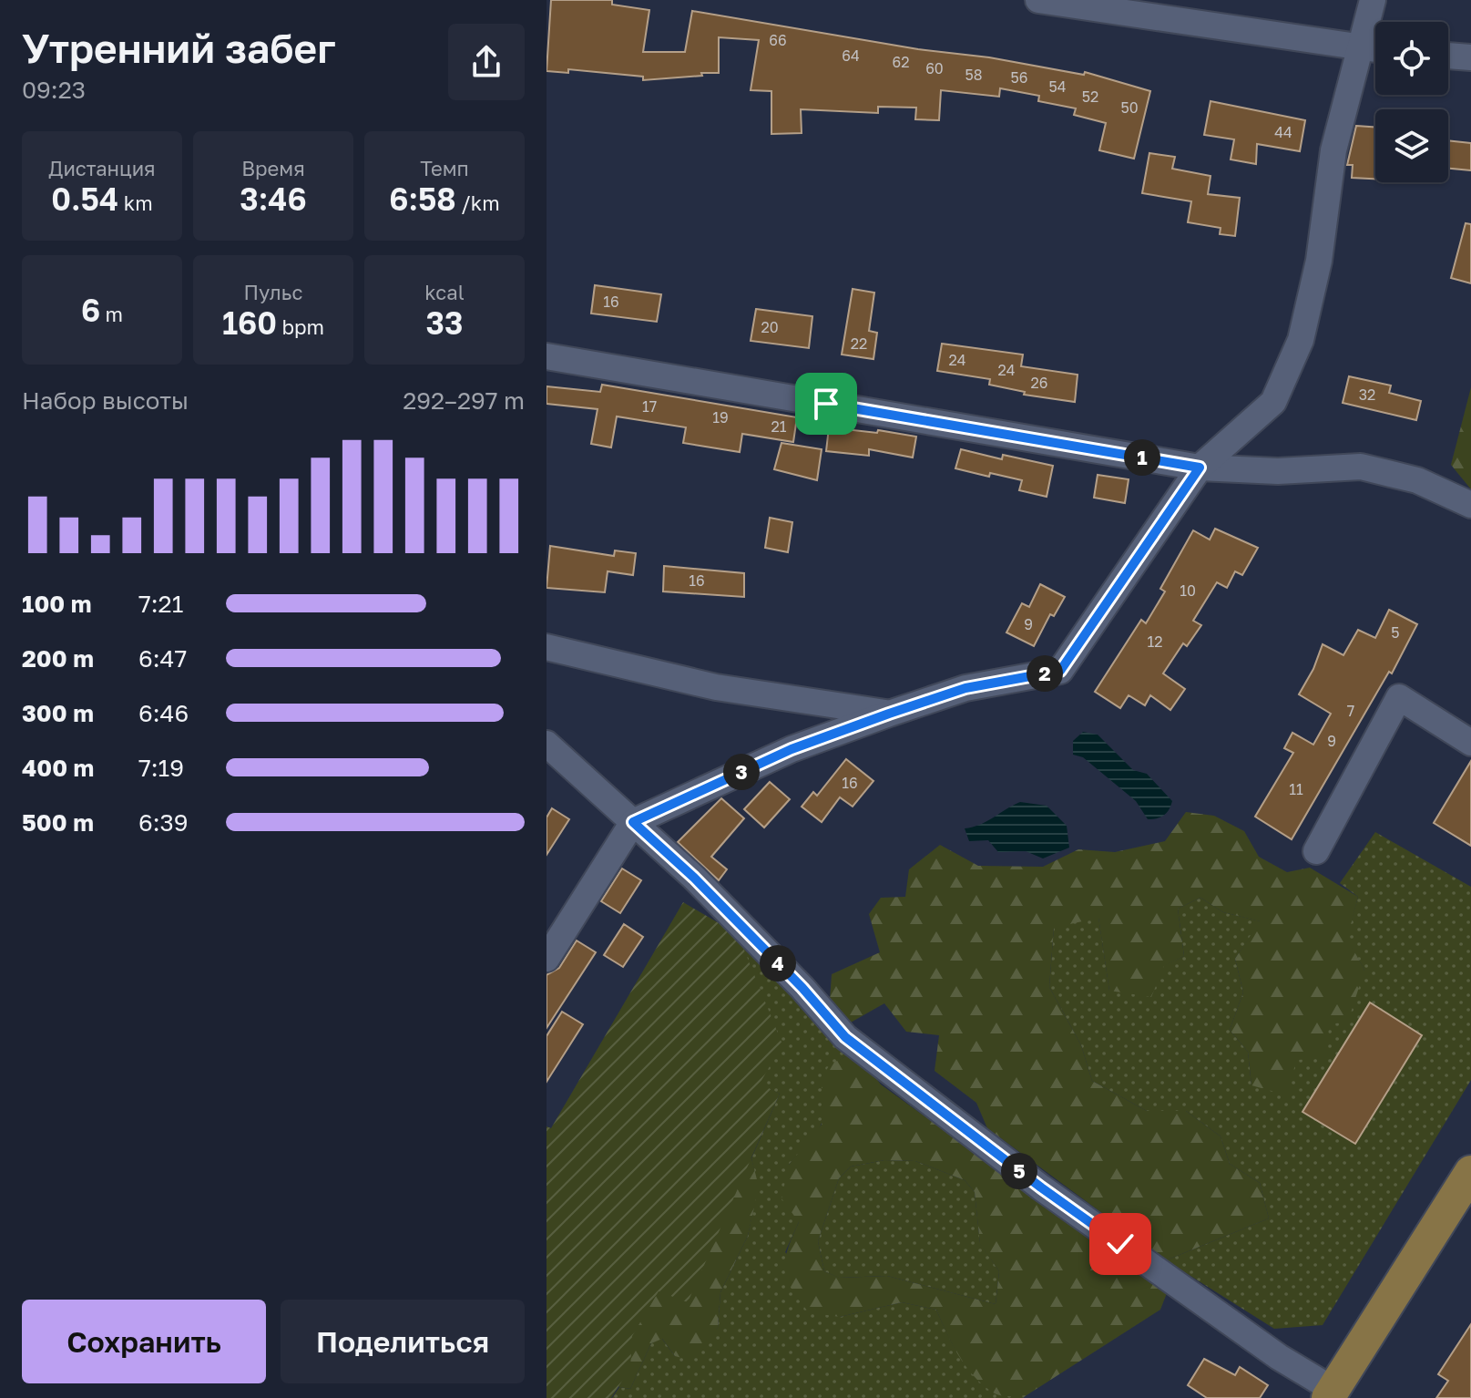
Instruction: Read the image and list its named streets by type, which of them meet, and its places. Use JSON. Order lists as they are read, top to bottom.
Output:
{
  "house_numbers": [
    "66",
    "64",
    "62",
    "60",
    "58",
    "56",
    "54",
    "52",
    "50",
    "44",
    "16",
    "20",
    "22",
    "24",
    "24",
    "26",
    "32",
    "17",
    "19",
    "21",
    "16",
    "10",
    "9",
    "5",
    "12",
    "7",
    "9",
    "16",
    "11"
  ],
  "page": {
    "heading": ["Утренний забег", "09:23"],
    "stats": [
      ["Дистанция", "0.54 km"],
      ["Время", "3:46"],
      ["Темп", "6:58 /km"],
      ["6 m"],
      ["Пульс", "160 bpm"],
      ["kcal", "33"]
    ],
    "chart": ["Набор высоты", "292–297 m"],
    "pins": [
      "1",
      "2",
      "3",
      "4",
      "5"
    ],
    "list": [
      {
        "name": "100 m",
        "note": "7:21"
      },
      {
        "name": "200 m",
        "note": "6:47"
      },
      {
        "name": "300 m",
        "note": "6:46"
      },
      {
        "name": "400 m",
        "note": "7:19"
      },
      {
        "name": "500 m",
        "note": "6:39"
      }
    ],
    "buttons": ["Сохранить", "Поделиться"]
  }
}
